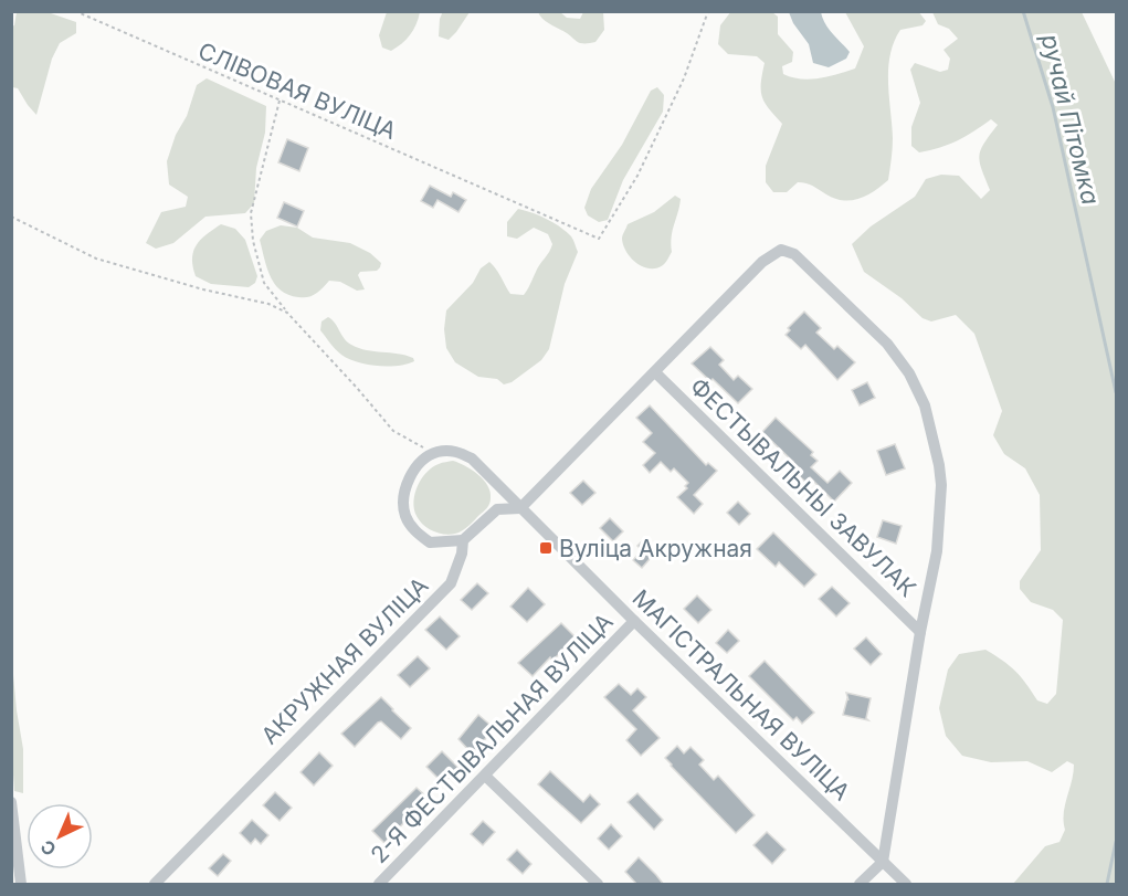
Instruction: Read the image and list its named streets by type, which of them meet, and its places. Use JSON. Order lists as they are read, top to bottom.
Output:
{
  "streets": {
    "street": [
      "ФЕСТЫВАЛЬНЫ ЗАВУЛАК",
      "АКРУЖНАЯ ВУЛІЦА",
      "МАГІСТРАЛЬНАЯ ВУЛІЦА",
      "2-Я ФЕСТЫВАЛЬНАЯ ВУЛІЦА"
    ],
    "path": ["СЛІВОВАЯ ВУЛІЦА"]
  },
  "crossings": [
    ["МАГІСТРАЛЬНАЯ ВУЛІЦА", "2-Я ФЕСТЫВАЛЬНАЯ ВУЛІЦА"]
  ],
  "water": ["ручай Пітомка"],
  "places": {
    "transit": ["Вуліца Акружная"]
  },
  "north": "bottom left"
}
